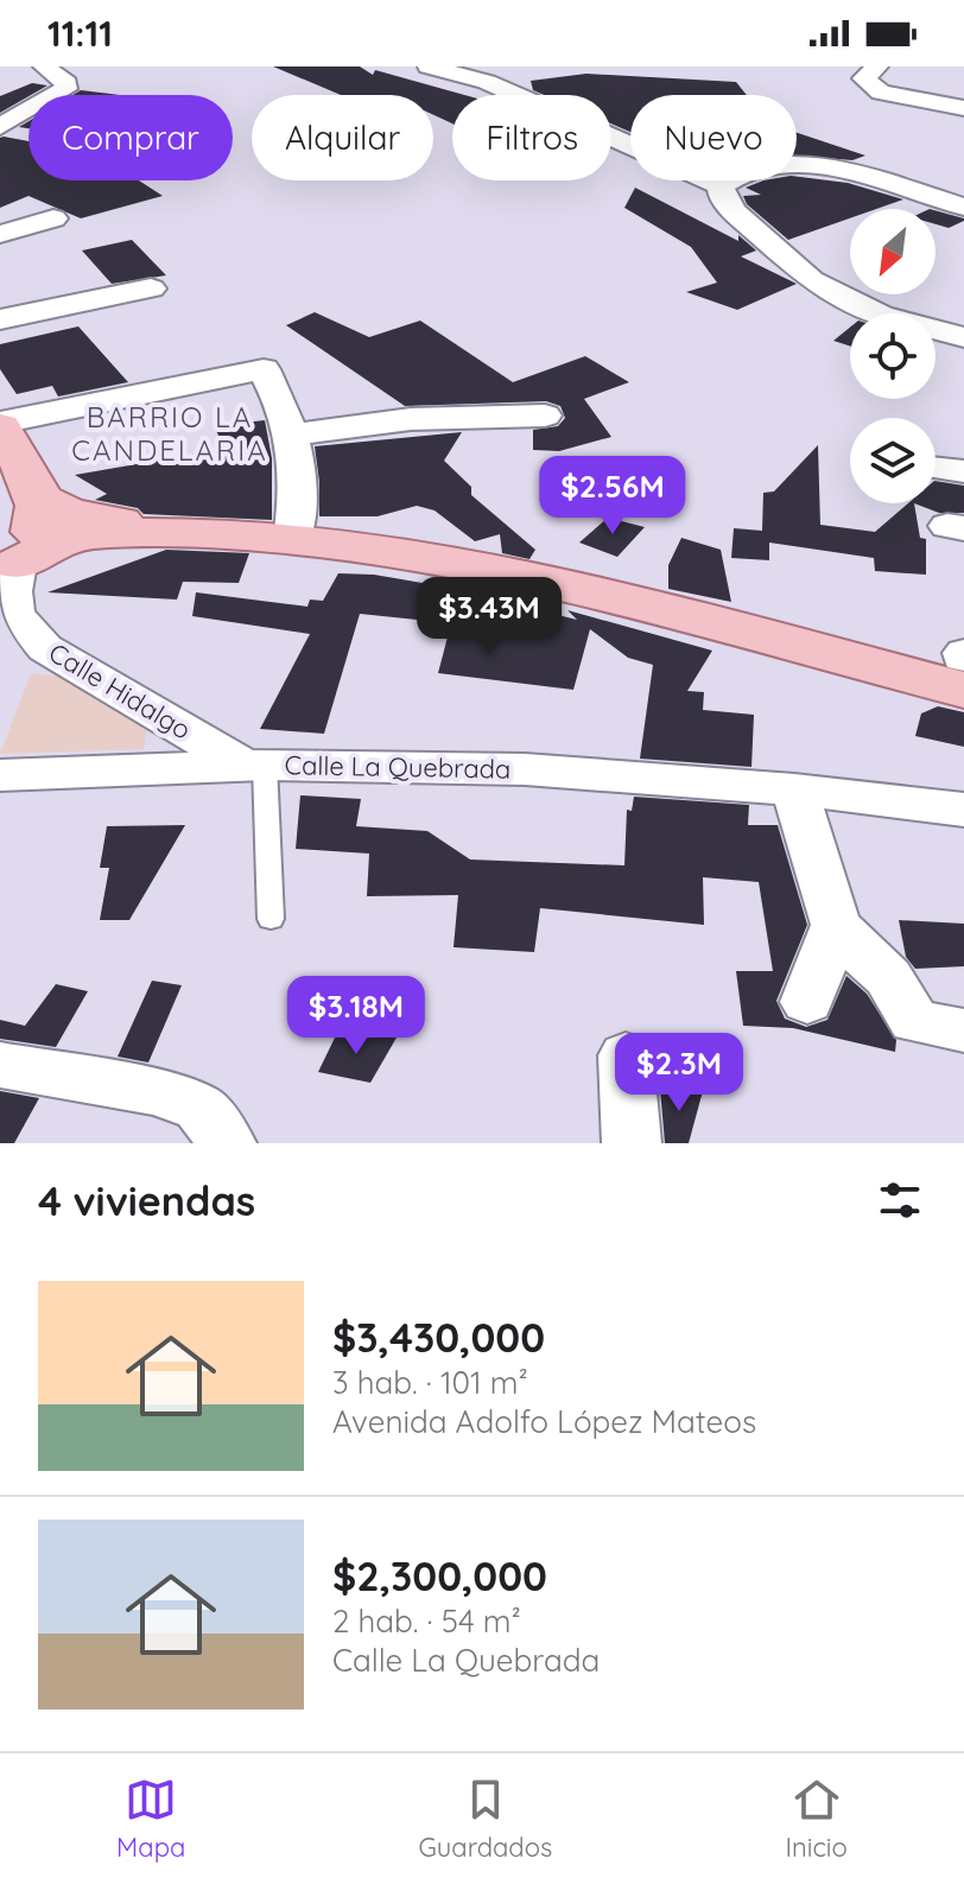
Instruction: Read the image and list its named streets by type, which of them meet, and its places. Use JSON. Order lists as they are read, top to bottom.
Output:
{
  "streets": {
    "street": ["Calle Hidalgo", "Calle La Quebrada"]
  },
  "crossings": [
    ["Calle Hidalgo", "Calle La Quebrada"]
  ],
  "districts": ["BARRIO LA CANDELARIA"],
  "north": "bottom left",
  "page": {
    "status": "11:11",
    "chip": [
      "Comprar",
      "Alquilar",
      "Filtros",
      "Nuevo"
    ],
    "price": [
      "$2.56M",
      "$3.43M",
      "$3.18M",
      "$2.3M"
    ],
    "heading": "4 viviendas",
    "list": [
      {
        "name": "$3,430,000",
        "note": "3 hab. · 101 m² · Avenida Adolfo López Mateos"
      },
      {
        "name": "$2,300,000",
        "note": "2 hab. · 54 m² · Calle La Quebrada"
      }
    ],
    "tabs": ["Mapa", "Guardados", "Inicio"]
  }
}
